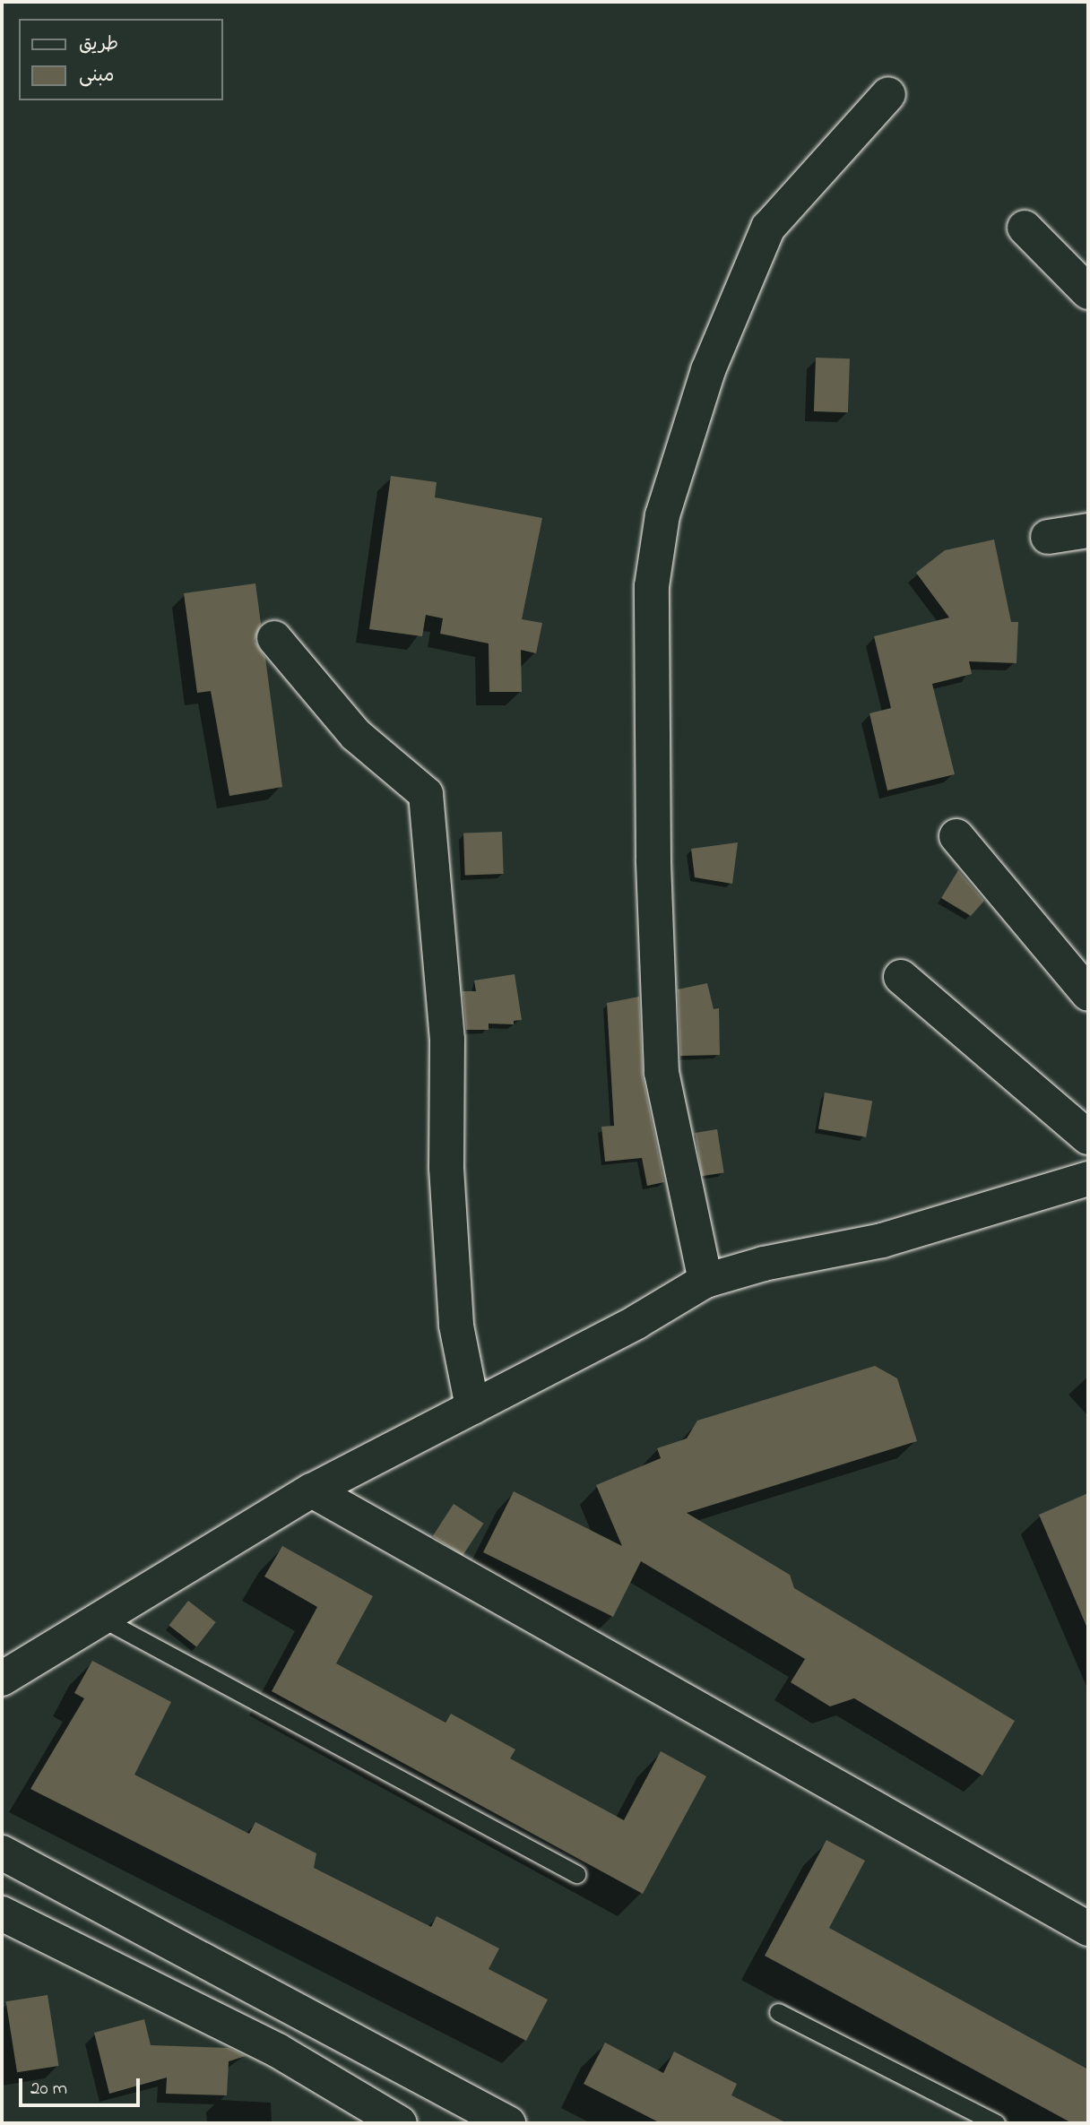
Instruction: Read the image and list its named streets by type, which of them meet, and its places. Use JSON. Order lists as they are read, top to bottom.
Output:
{
  "legend": ["طريق", "مبنى"],
  "scale_bar": "20 m"
}
